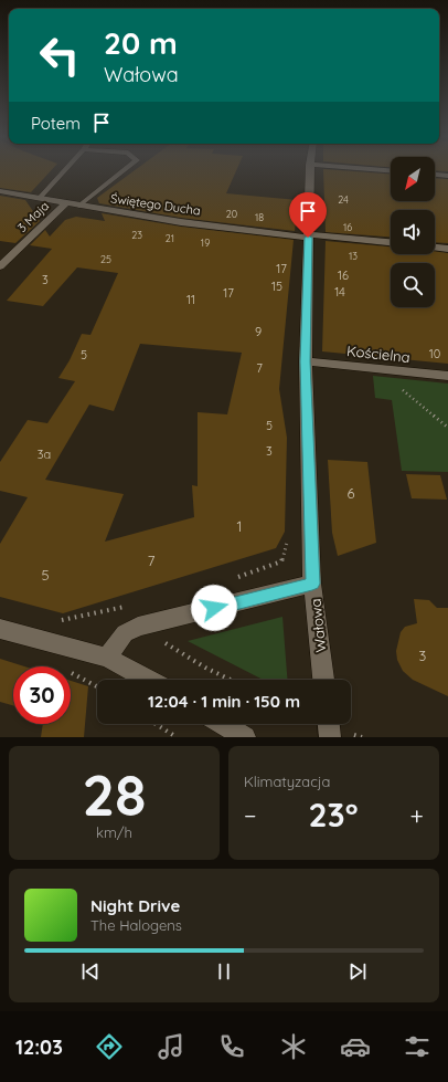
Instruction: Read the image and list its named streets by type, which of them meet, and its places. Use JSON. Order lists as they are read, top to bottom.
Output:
{
  "streets": {
    "street": [
      "Świętego Ducha",
      "3 Maja",
      "Kościelna",
      "Wałowa"
    ]
  },
  "crossings": [
    ["Świętego Ducha", "3 Maja"],
    ["Świętego Ducha", "Wałowa"],
    ["Kościelna", "Wałowa"]
  ],
  "house_numbers": [
    "24",
    "20",
    "18",
    "16",
    "23",
    "21",
    "19",
    "13",
    "25",
    "17",
    "16",
    "3",
    "15",
    "14",
    "17",
    "11",
    "9",
    "10",
    "5",
    "7",
    "5",
    "3",
    "3a",
    "6",
    "1",
    "7",
    "5",
    "3"
  ],
  "north": "bottom left",
  "page": {
    "turn": ["20 m", "Wałowa"],
    "then": "Potem",
    "limit": "30",
    "trip": "12:04 · 1 min · 150 m",
    "tile": [
      ["28", "km/h"],
      "Klimatyzacja"
    ],
    "heat": ["−", "23°", "+"],
    "song": ["Night Drive", "The Halogens"],
    "tabs": "12:03"
  }
}
